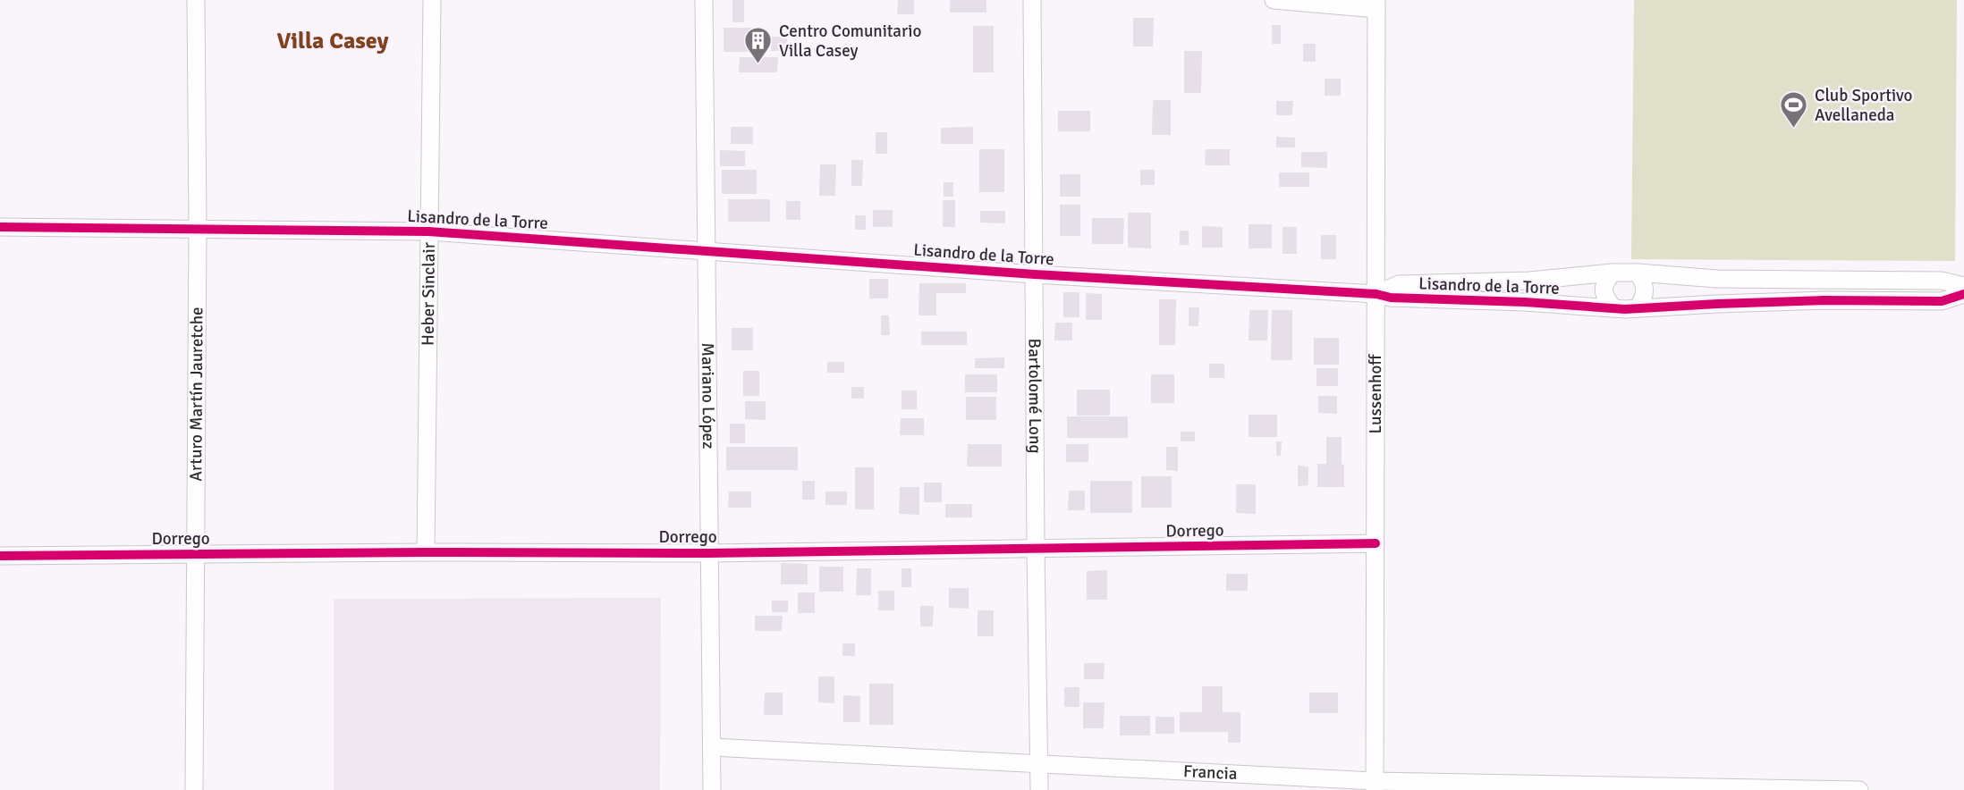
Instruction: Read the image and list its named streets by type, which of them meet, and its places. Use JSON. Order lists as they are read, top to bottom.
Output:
{
  "streets": {
    "street": [
      "Lisandro de la Torre",
      "Heber Sinclair",
      "Arturo Martín Jauretche",
      "Mariano López",
      "Bartolomé Long",
      "Lussenhoff",
      "Dorrego",
      "Francia"
    ]
  },
  "crossings": [
    ["Lisandro de la Torre", "Heber Sinclair"],
    ["Lisandro de la Torre", "Arturo Martín Jauretche"],
    ["Lisandro de la Torre", "Mariano López"],
    ["Lisandro de la Torre", "Bartolomé Long"],
    ["Lisandro de la Torre", "Lussenhoff"],
    ["Heber Sinclair", "Dorrego"],
    ["Arturo Martín Jauretche", "Dorrego"],
    ["Mariano López", "Dorrego"],
    ["Mariano López", "Francia"],
    ["Bartolomé Long", "Dorrego"],
    ["Bartolomé Long", "Francia"],
    ["Lussenhoff", "Dorrego"],
    ["Lussenhoff", "Francia"]
  ],
  "districts": ["Villa Casey"],
  "places": {
    "building": ["Centro Comunitario Villa Casey"],
    "sports": ["Club Sportivo Avellaneda"]
  }
}
